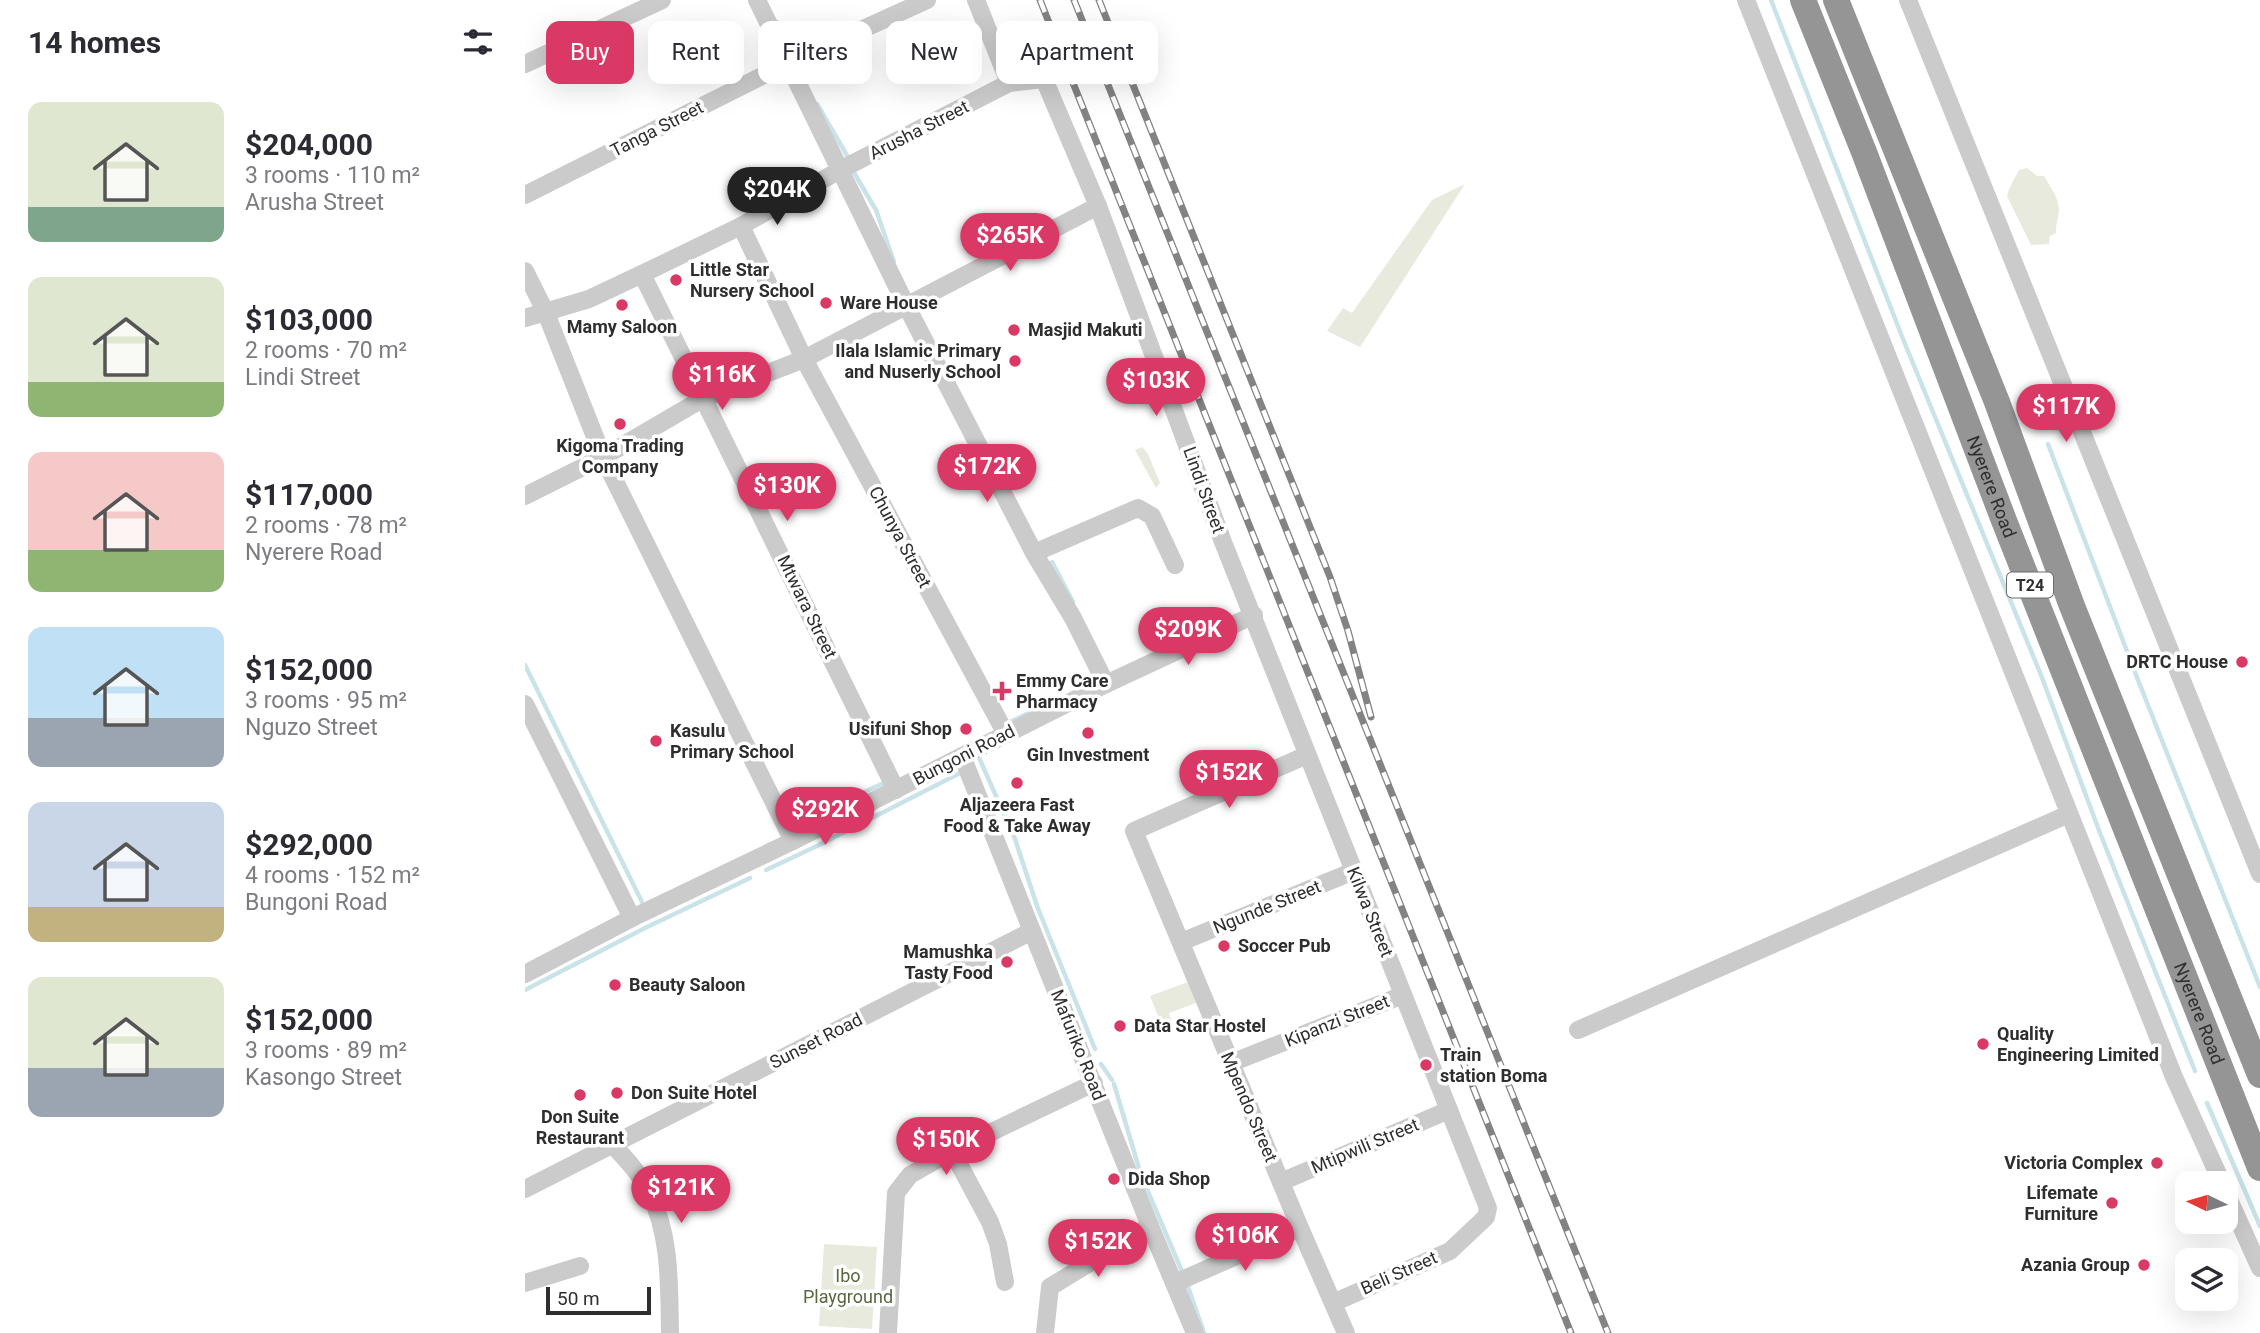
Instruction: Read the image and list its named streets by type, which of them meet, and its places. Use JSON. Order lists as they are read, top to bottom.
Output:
{
  "streets": {
    "highway": ["Nyerere Road", "T24"],
    "street": [
      "Tanga Street",
      "Arusha Street",
      "Lindi Street",
      "Chunya Street",
      "Mtwara Street",
      "Bungoni Road",
      "Ngunde Street",
      "Kilwa Street",
      "Kipanzi Street",
      "Sunset Road",
      "Mafuriko Road",
      "Mpendo Street",
      "Mtipwili Street",
      "Beli Street"
    ]
  },
  "crossings": [
    ["Arusha Street", "Chunya Street"],
    ["Arusha Street", "Mtwara Street"],
    ["Lindi Street", "Bungoni Road"],
    ["Lindi Street", "Kilwa Street"],
    ["Chunya Street", "Bungoni Road"],
    ["Mtwara Street", "Bungoni Road"],
    ["Bungoni Road", "Kilwa Street"],
    ["Bungoni Road", "Mafuriko Road"],
    ["Ngunde Street", "Kilwa Street"],
    ["Ngunde Street", "Mpendo Street"],
    ["Kilwa Street", "Kipanzi Street"],
    ["Kilwa Street", "Mpendo Street"],
    ["Kilwa Street", "Mtipwili Street"],
    ["Kilwa Street", "Beli Street"],
    ["Kipanzi Street", "Mpendo Street"],
    ["Sunset Road", "Mafuriko Road"],
    ["Mpendo Street", "Mtipwili Street"],
    ["Mpendo Street", "Beli Street"]
  ],
  "parks": ["Ibo Playground"],
  "places": {
    "other": [
      "Little Star Nursery School",
      "Ware House",
      "Mamy Saloon",
      "Masjid Makuti",
      "Ilala Islamic Primary and Nuserly School",
      "Kigoma Trading Company",
      "DRTC House",
      "Usifuni Shop",
      "Gin Investment",
      "Kasulu Primary School",
      "Aljazeera Fast Food & Take Away",
      "Soccer Pub",
      "Mamushka Tasty Food",
      "Beauty Saloon",
      "Data Star Hostel",
      "Quality Engineering Limited",
      "Train station Boma",
      "Don Suite Hotel",
      "Don Suite Restaurant",
      "Victoria Complex",
      "Dida Shop",
      "Lifemate Furniture",
      "Azania Group"
    ],
    "health": ["Emmy Care Pharmacy"]
  },
  "scale_bar": "50 m",
  "north": "left",
  "page": {
    "heading": "14 homes",
    "chip": [
      "Buy",
      "Rent",
      "Filters",
      "New",
      "Apartment"
    ],
    "list": [
      {
        "name": "$204,000",
        "note": "3 rooms · 110 m² · Arusha Street"
      },
      {
        "name": "$103,000",
        "note": "2 rooms · 70 m² · Lindi Street"
      },
      {
        "name": "$117,000",
        "note": "2 rooms · 78 m² · Nyerere Road"
      },
      {
        "name": "$152,000",
        "note": "3 rooms · 95 m² · Nguzo Street"
      },
      {
        "name": "$292,000",
        "note": "4 rooms · 152 m² · Bungoni Road"
      },
      {
        "name": "$152,000",
        "note": "3 rooms · 89 m² · Kasongo Street"
      }
    ],
    "price": [
      "$204K",
      "$265K",
      "$116K",
      "$103K",
      "$117K",
      "$172K",
      "$130K",
      "$209K",
      "$152K",
      "$292K",
      "$150K",
      "$121K",
      "$106K",
      "$152K"
    ],
    "scale": "50 m"
  }
}
